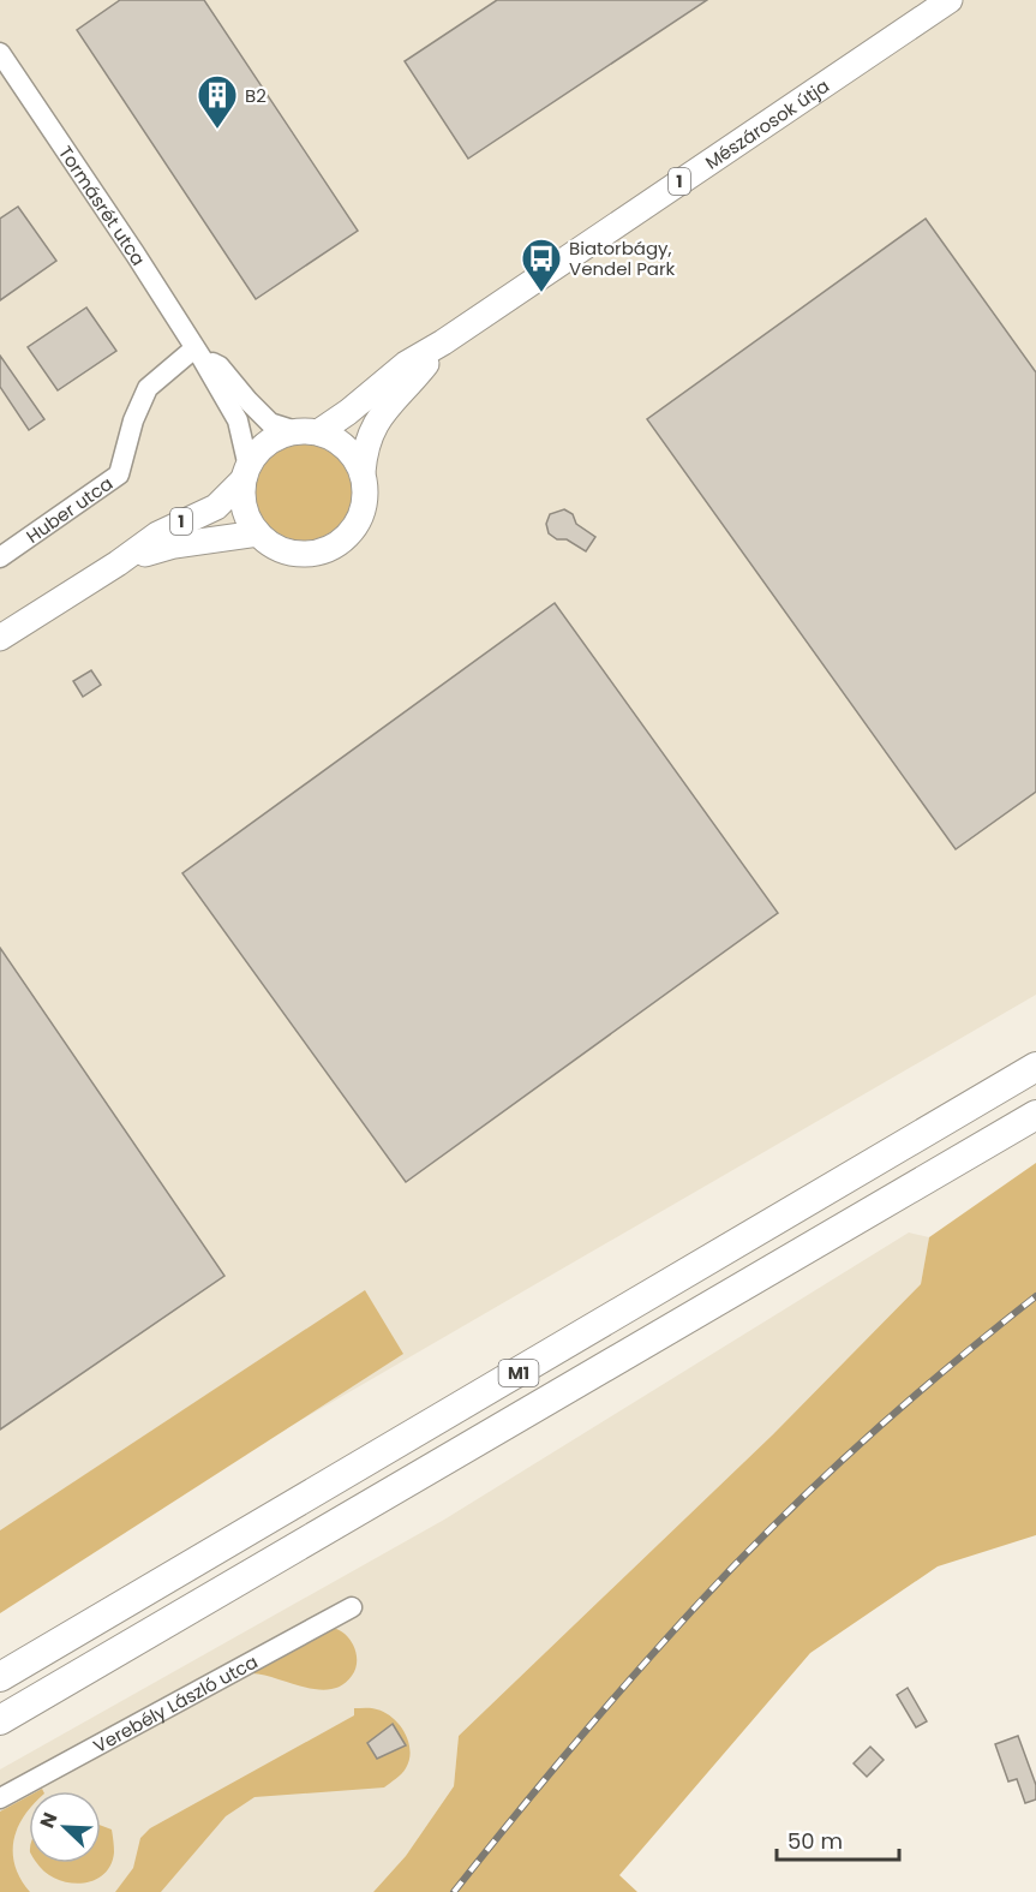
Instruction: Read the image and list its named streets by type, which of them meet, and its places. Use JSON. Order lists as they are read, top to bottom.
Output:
{
  "streets": {
    "highway": ["M1"],
    "main road": ["Mészárosok útja", "1"],
    "street": ["Tormásrét utca", "Huber utca", "Verebély László utca"]
  },
  "crossings": [
    ["Mészárosok útja", "Tormásrét utca"],
    ["Tormásrét utca", "Huber utca"]
  ],
  "places": {
    "building": ["B2"],
    "bus stop": ["Biatorbágy, Vendel Park"]
  },
  "scale_bar": "50 m",
  "north": "top left"
}
